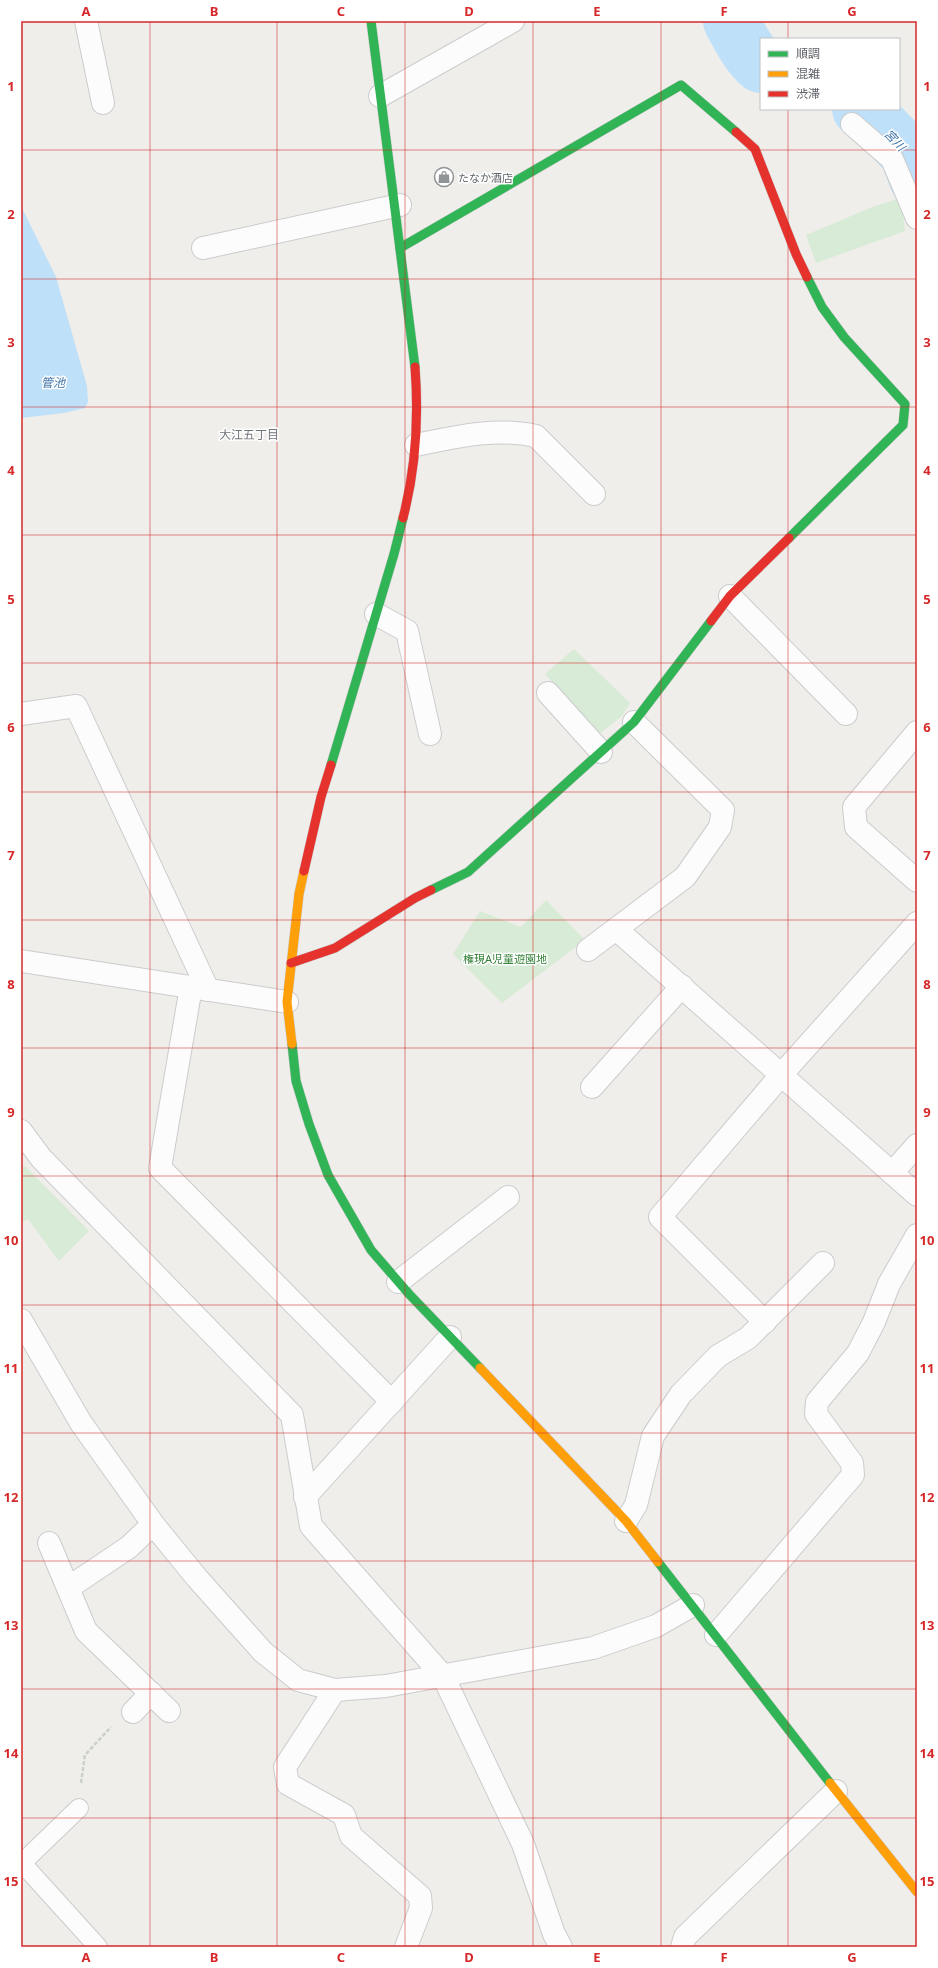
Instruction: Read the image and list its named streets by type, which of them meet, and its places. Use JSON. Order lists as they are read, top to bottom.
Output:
{
  "districts": ["大江五丁目"],
  "water": ["宮川", "管池"],
  "parks": ["権現A児童遊園地"],
  "places": {
    "shop": ["たなか酒店"]
  },
  "legend": ["順調", "混雑", "渋滞"],
  "grid": {
    "columns": [
      "A",
      "B",
      "C",
      "D",
      "E",
      "F",
      "G"
    ],
    "rows": [
      "1",
      "2",
      "3",
      "4",
      "5",
      "6",
      "7",
      "8",
      "9",
      "10",
      "11",
      "12",
      "13",
      "14",
      "15"
    ]
  }
}
